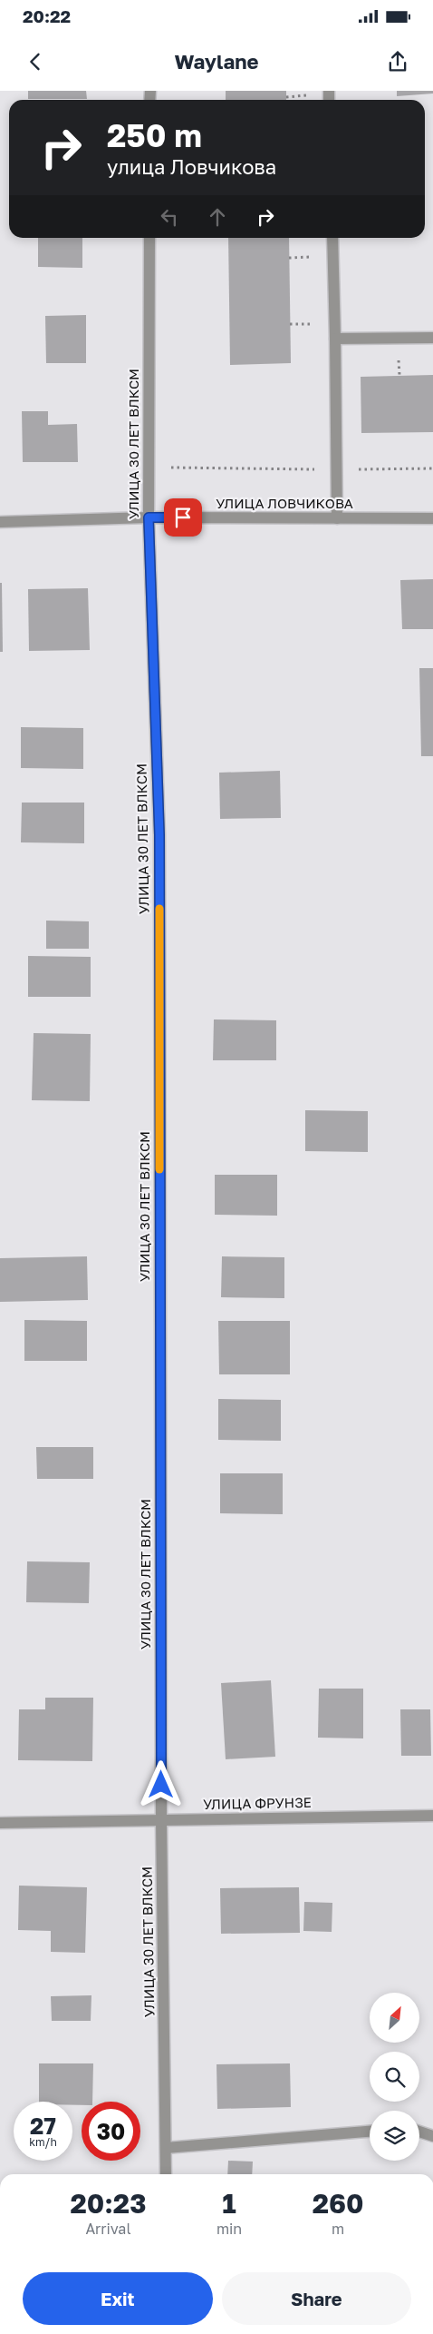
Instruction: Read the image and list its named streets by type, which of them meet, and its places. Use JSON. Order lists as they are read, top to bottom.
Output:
{
  "streets": {
    "street": ["УЛИЦА 30 ЛЕТ ВЛКСМ", "УЛИЦА ЛОВЧИКОВА", "УЛИЦА ФРУНЗЕ"]
  },
  "crossings": [
    ["УЛИЦА 30 ЛЕТ ВЛКСМ", "УЛИЦА ЛОВЧИКОВА"],
    ["УЛИЦА 30 ЛЕТ ВЛКСМ", "УЛИЦА ФРУНЗЕ"]
  ],
  "north": "top right",
  "page": {
    "status": "20:22",
    "header": "Waylane",
    "turn": ["250 m", "улица Ловчикова"],
    "speed": "27 km/h",
    "limit": "30",
    "eta": [
      "20:23",
      "Arrival",
      "1",
      "min",
      "260",
      "m"
    ],
    "buttons": ["Exit", "Share"]
  }
}
